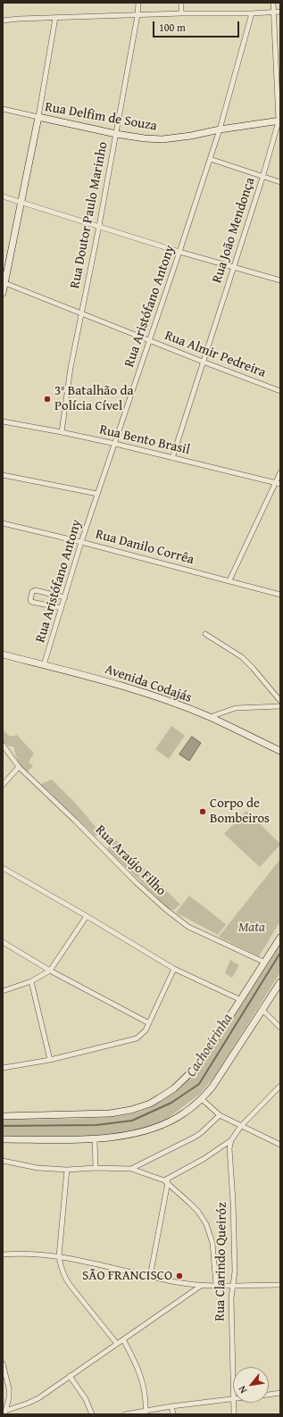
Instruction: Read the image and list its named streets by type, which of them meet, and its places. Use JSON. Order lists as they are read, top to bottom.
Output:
{
  "streets": {
    "street": [
      "Rua Delfim de Souza",
      "Rua Doutor Paulo Marinho",
      "Rua João Mendonça",
      "Rua Aristófano Antony",
      "Rua Almir Pedreira",
      "Rua Bento Brasil",
      "Rua Danilo Corrêa",
      "Avenida Codajás",
      "Rua Araújo Filho",
      "Rua Clarindo Queiróz"
    ]
  },
  "crossings": [
    ["Rua Delfim de Souza", "Rua Doutor Paulo Marinho"],
    ["Rua Delfim de Souza", "Rua João Mendonça"],
    ["Rua Delfim de Souza", "Rua Aristófano Antony"],
    ["Rua Doutor Paulo Marinho", "Rua Almir Pedreira"],
    ["Rua Doutor Paulo Marinho", "Rua Bento Brasil"],
    ["Rua João Mendonça", "Rua Almir Pedreira"],
    ["Rua João Mendonça", "Rua Bento Brasil"],
    ["Rua Aristófano Antony", "Rua Almir Pedreira"],
    ["Rua Aristófano Antony", "Rua Bento Brasil"],
    ["Rua Aristófano Antony", "Rua Danilo Corrêa"],
    ["Rua Aristófano Antony", "Avenida Codajás"]
  ],
  "water": ["Cachoeirinha"],
  "parks": ["Mata"],
  "places": ["3º Batalhão da Polícia Cível", "Corpo de Bombeiros", "SÃO FRANCISCO"],
  "scale_bar": "100 m",
  "north": "bottom left"
}
